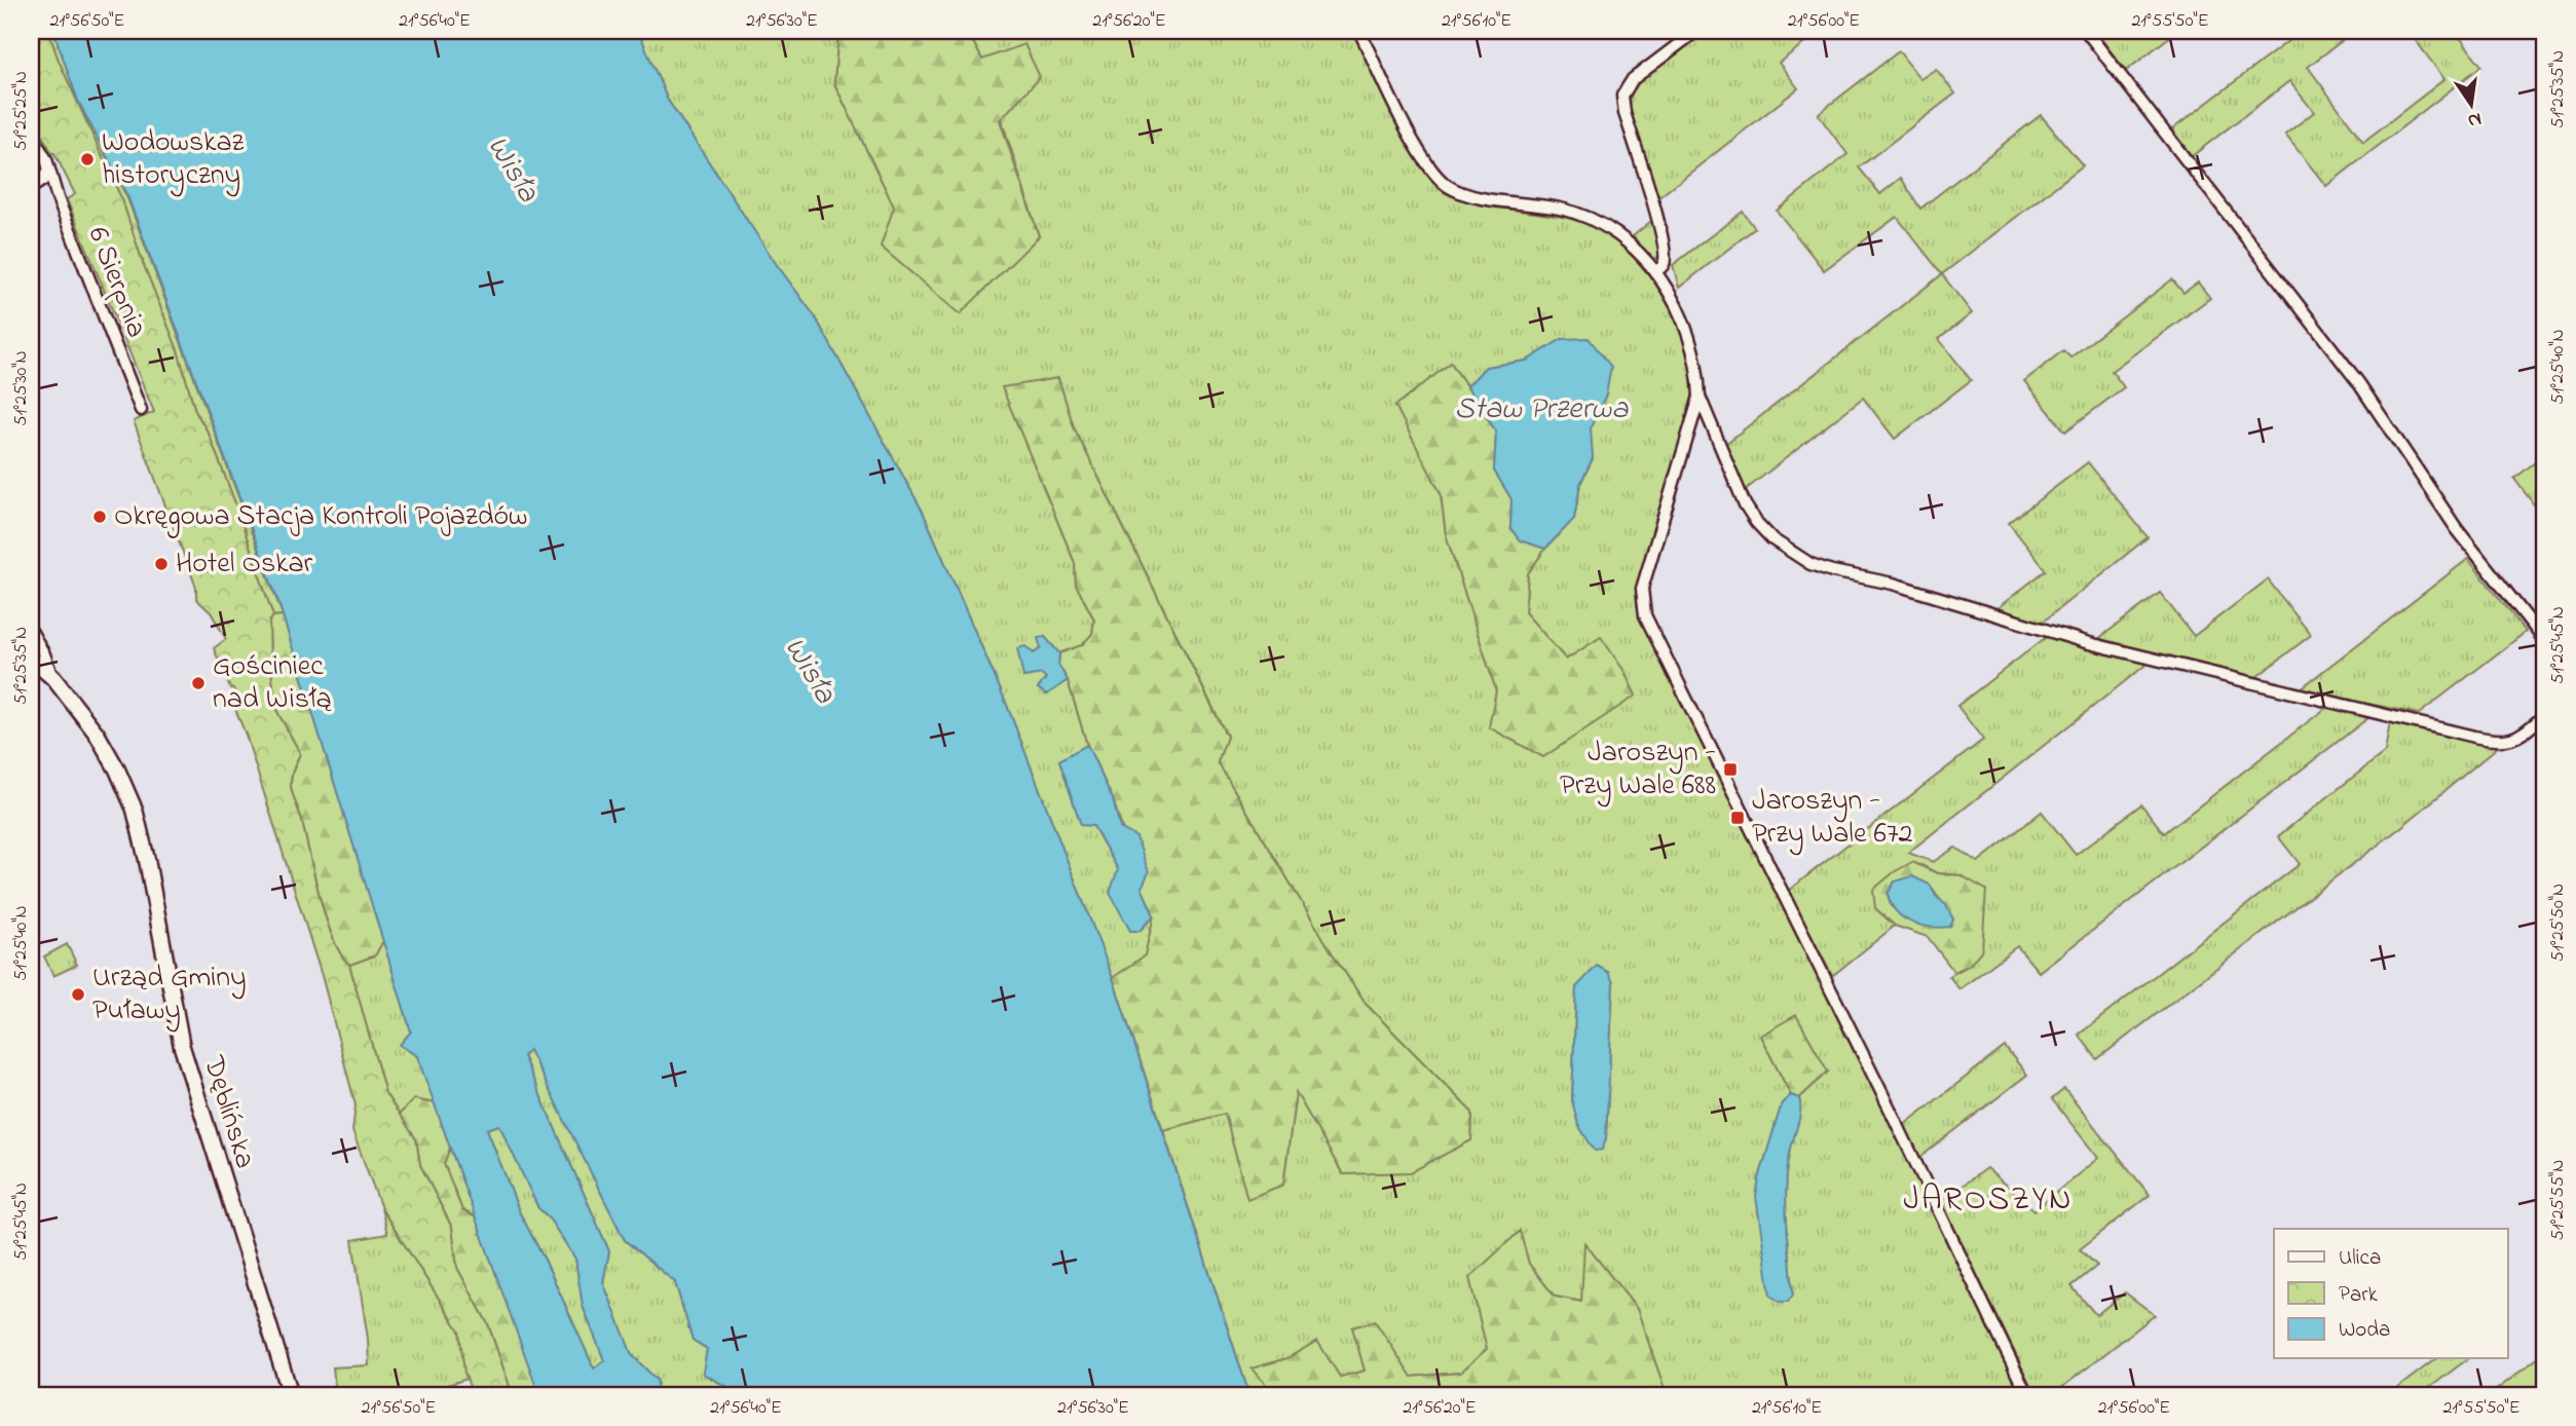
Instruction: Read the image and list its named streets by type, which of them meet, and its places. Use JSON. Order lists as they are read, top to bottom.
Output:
{
  "streets": {
    "main road": ["Dęblińska"],
    "street": ["6 Sierpnia"]
  },
  "districts": ["JAROSZYN"],
  "water": ["Wisła", "Staw Przerwa"],
  "places": {
    "other": [
      "Wodowskaz historyczny",
      "Okręgowa Stacja Kontroli Pojazdów",
      "Hotel Oskar",
      "Gościniec nad Wisłą",
      "Urząd Gminy Puławy"
    ],
    "transit": ["Jaroszyn - Przy Wale 688", "Jaroszyn - Przy Wale 672"]
  },
  "legend": ["Ulica", "Park", "Woda"],
  "north": "bottom",
  "coordinates": [
    "21°56'50\"E",
    "21°56'40\"E",
    "21°56'30\"E",
    "21°56'20\"E",
    "21°56'10\"E",
    "21°56'00\"E",
    "21°55'50\"E",
    "51°25'35\"N",
    "51°25'25\"N",
    "51°25'40\"N",
    "51°25'30\"N",
    "51°25'45\"N",
    "51°25'50\"N",
    "51°25'55\"N"
  ]
}
